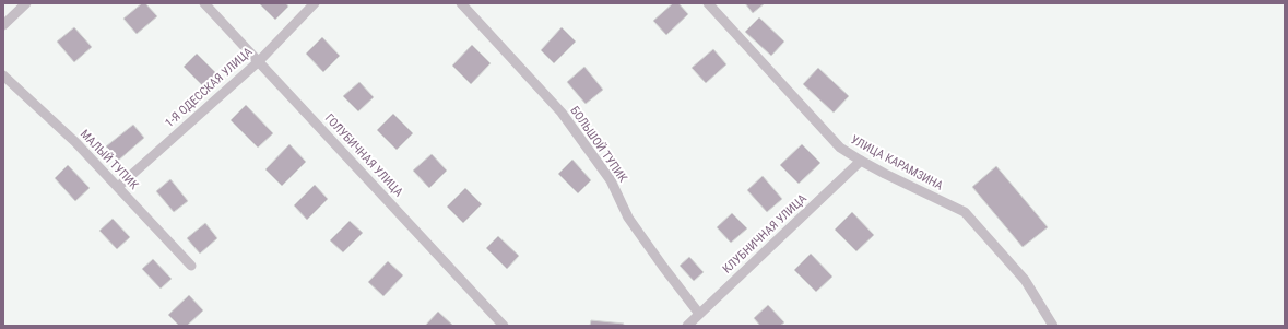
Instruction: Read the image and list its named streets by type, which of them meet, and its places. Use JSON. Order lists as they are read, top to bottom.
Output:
{
  "streets": {
    "lane": [
      "1-Я ОДЕССКАЯ УЛИЦА",
      "БОЛЬШОЙ ТУПИК",
      "ГОЛУБИЧНАЯ УЛИЦА",
      "МАЛЫЙ ТУПИК",
      "УЛИЦА КАРАМЗИНА",
      "КЛУБНИЧНАЯ УЛИЦА"
    ]
  },
  "crossings": [
    ["1-Я ОДЕССКАЯ УЛИЦА", "ГОЛУБИЧНАЯ УЛИЦА"],
    ["1-Я ОДЕССКАЯ УЛИЦА", "МАЛЫЙ ТУПИК"],
    ["БОЛЬШОЙ ТУПИК", "КЛУБНИЧНАЯ УЛИЦА"],
    ["УЛИЦА КАРАМЗИНА", "КЛУБНИЧНАЯ УЛИЦА"]
  ]
}
